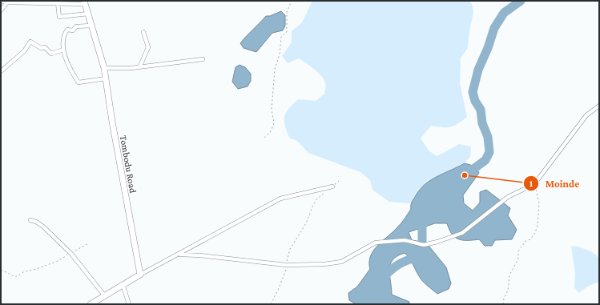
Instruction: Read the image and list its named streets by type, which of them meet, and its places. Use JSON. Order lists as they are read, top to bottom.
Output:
{
  "streets": {
    "main road": ["Tombodu Road"]
  },
  "places": ["Moinde"]
}
